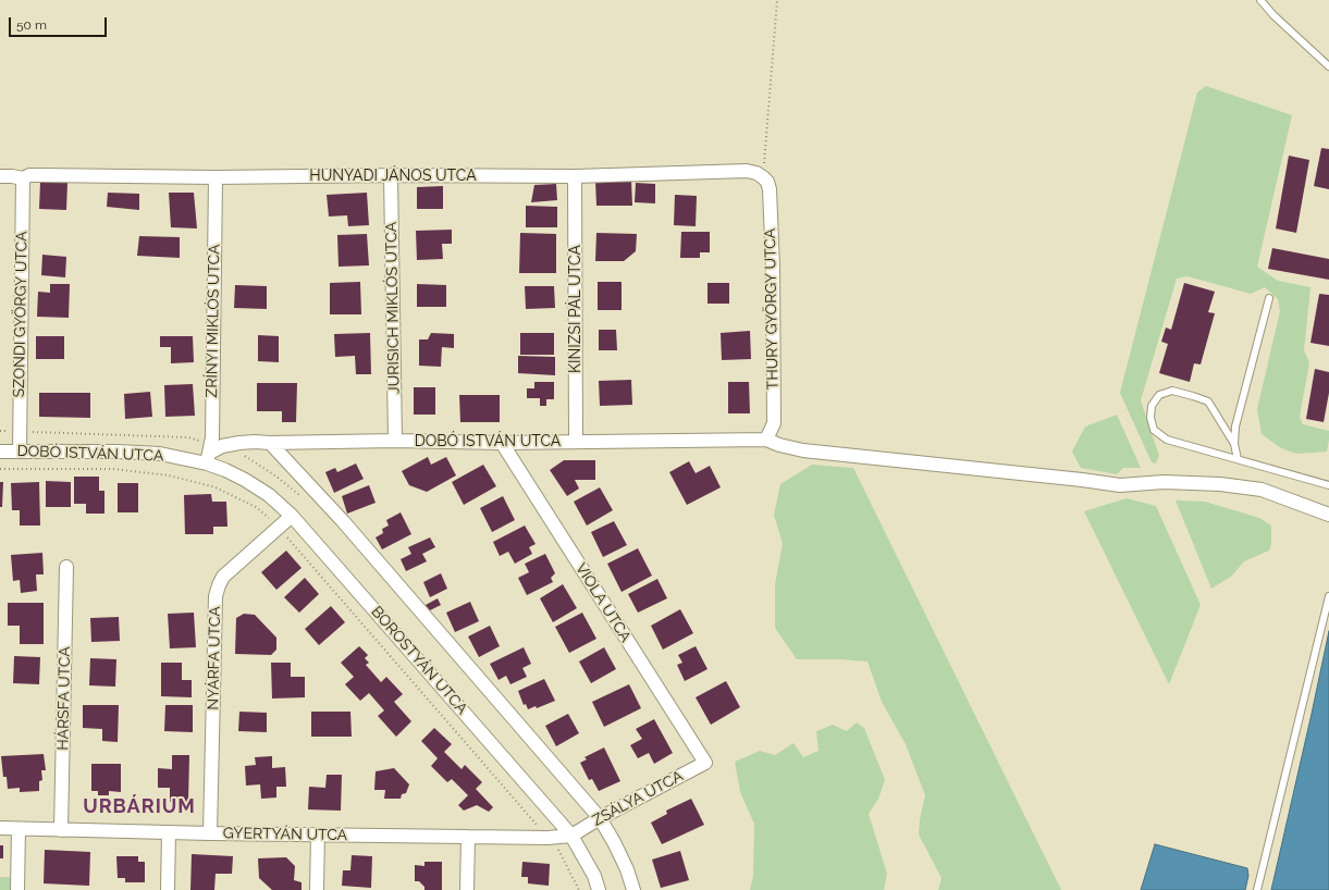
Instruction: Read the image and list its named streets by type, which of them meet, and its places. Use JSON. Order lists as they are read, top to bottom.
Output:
{
  "streets": {
    "street": [
      "HUNYADI JÁNOS UTCA",
      "JURISICH MIKLÓS UTCA",
      "KINIZSI PÁL UTCA",
      "THURY GYÖRGY UTCA",
      "SZONDI GYÖRGY UTCA",
      "ZRÍNYI MIKLÓS UTCA",
      "DOBÓ ISTVÁN UTCA",
      "VIOLA UTCA",
      "NYÁRFA UTCA",
      "BOROSTYÁN UTCA",
      "HÁRSFA UTCA",
      "ZSÁLYA UTCA",
      "GYERTYÁN UTCA"
    ]
  },
  "crossings": [
    ["HUNYADI JÁNOS UTCA", "JURISICH MIKLÓS UTCA"],
    ["HUNYADI JÁNOS UTCA", "KINIZSI PÁL UTCA"],
    ["HUNYADI JÁNOS UTCA", "THURY GYÖRGY UTCA"],
    ["HUNYADI JÁNOS UTCA", "SZONDI GYÖRGY UTCA"],
    ["HUNYADI JÁNOS UTCA", "ZRÍNYI MIKLÓS UTCA"],
    ["JURISICH MIKLÓS UTCA", "DOBÓ ISTVÁN UTCA"],
    ["KINIZSI PÁL UTCA", "DOBÓ ISTVÁN UTCA"],
    ["THURY GYÖRGY UTCA", "DOBÓ ISTVÁN UTCA"],
    ["SZONDI GYÖRGY UTCA", "DOBÓ ISTVÁN UTCA"],
    ["ZRÍNYI MIKLÓS UTCA", "DOBÓ ISTVÁN UTCA"],
    ["ZRÍNYI MIKLÓS UTCA", "BOROSTYÁN UTCA"],
    ["DOBÓ ISTVÁN UTCA", "VIOLA UTCA"],
    ["DOBÓ ISTVÁN UTCA", "BOROSTYÁN UTCA"],
    ["VIOLA UTCA", "ZSÁLYA UTCA"],
    ["NYÁRFA UTCA", "BOROSTYÁN UTCA"],
    ["NYÁRFA UTCA", "GYERTYÁN UTCA"],
    ["BOROSTYÁN UTCA", "ZSÁLYA UTCA"],
    ["BOROSTYÁN UTCA", "GYERTYÁN UTCA"],
    ["HÁRSFA UTCA", "GYERTYÁN UTCA"],
    ["ZSÁLYA UTCA", "GYERTYÁN UTCA"]
  ],
  "districts": ["URBÁRIUM"],
  "scale_bar": "50 m"
}
